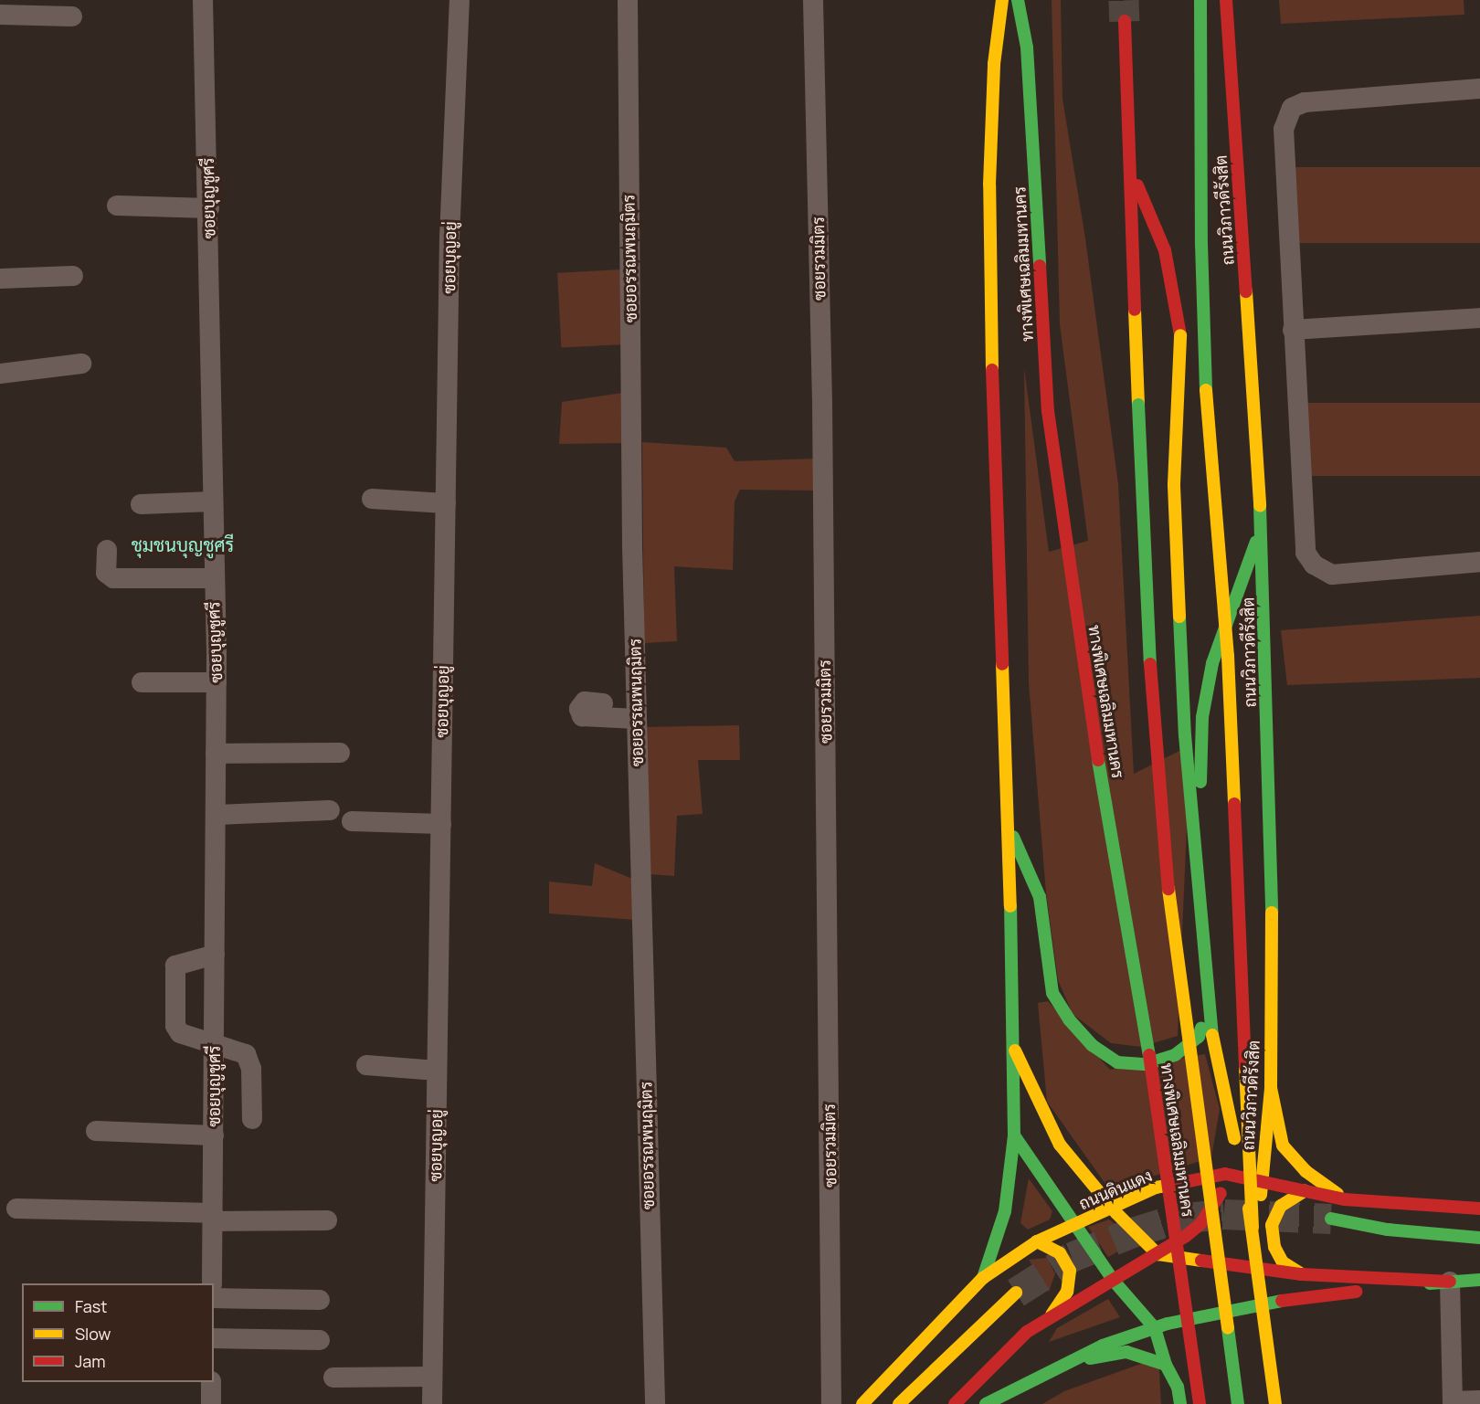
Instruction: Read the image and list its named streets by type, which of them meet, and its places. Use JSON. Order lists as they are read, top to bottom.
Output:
{
  "streets": {
    "main road": ["ถนนวิภาวดีรังสิต", "ทางพิเศษเฉลิมมหานคร", "ถนนดินแดง"],
    "street": [
      "ซอยบุญชูศรี",
      "ซอยบุญอยู่",
      "ซอยอรรณพนฤมิตร",
      "ซอยรวมมิตร"
    ]
  },
  "crossings": [
    ["ถนนวิภาวดีรังสิต", "ถนนดินแดง"]
  ],
  "districts": ["ชุมชนบุญชูศรี"],
  "legend": ["Fast", "Slow", "Jam"]
}
